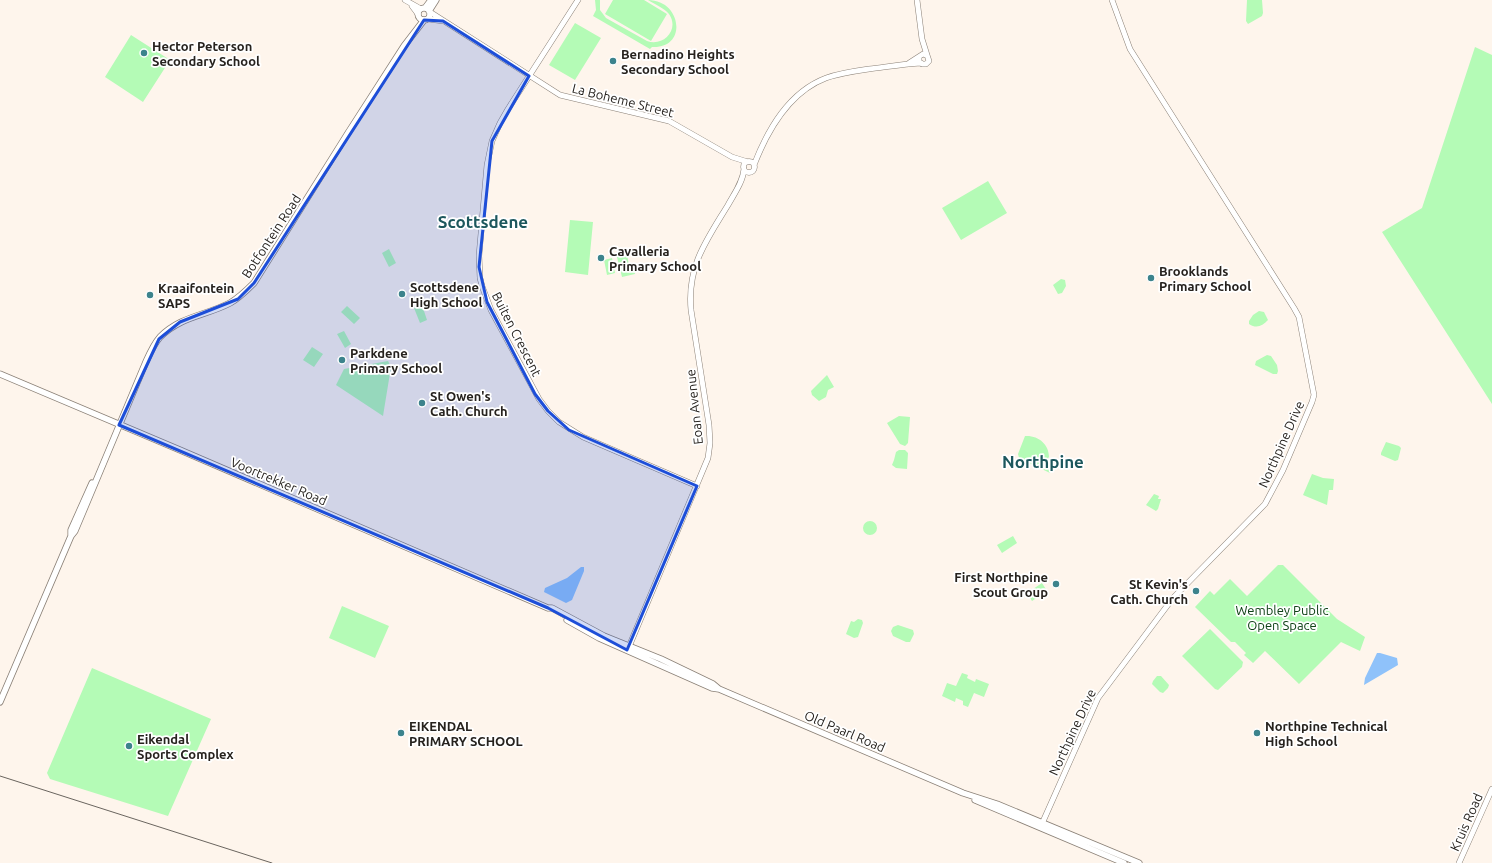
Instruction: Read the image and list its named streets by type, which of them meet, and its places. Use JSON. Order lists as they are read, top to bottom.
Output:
{
  "streets": {
    "main road": ["Botfontein Road", "Voortrekker Road", "Old Paarl Road"],
    "street": [
      "La Boheme Street",
      "Buiten Crescent",
      "Eoan Avenue",
      "Northpine Drive",
      "Kruis Road"
    ]
  },
  "crossings": [
    ["La Boheme Street", "Botfontein Road"],
    ["La Boheme Street", "Buiten Crescent"],
    ["La Boheme Street", "Eoan Avenue"],
    ["Botfontein Road", "Voortrekker Road"],
    ["Buiten Crescent", "Eoan Avenue"],
    ["Eoan Avenue", "Voortrekker Road"],
    ["Eoan Avenue", "Old Paarl Road"],
    ["Northpine Drive", "Old Paarl Road"],
    ["Voortrekker Road", "Old Paarl Road"]
  ],
  "districts": ["Scottsdene", "Northpine"],
  "parks": ["Wembley Public Open Space"],
  "places": [
    "Hector Peterson Secondary School",
    "Bernadino Heights Secondary School",
    "Cavalleria Primary School",
    "Brooklands Primary School",
    "Scottsdene High School",
    "Kraaifontein SAPS",
    "Parkdene Primary School",
    "St Owen's Cath. Church",
    "First Northpine Scout Group",
    "St Kevin's Cath. Church",
    "EIKENDAL PRIMARY SCHOOL",
    "Northpine Technical High School",
    "Eikendal Sports Complex"
  ]
}
